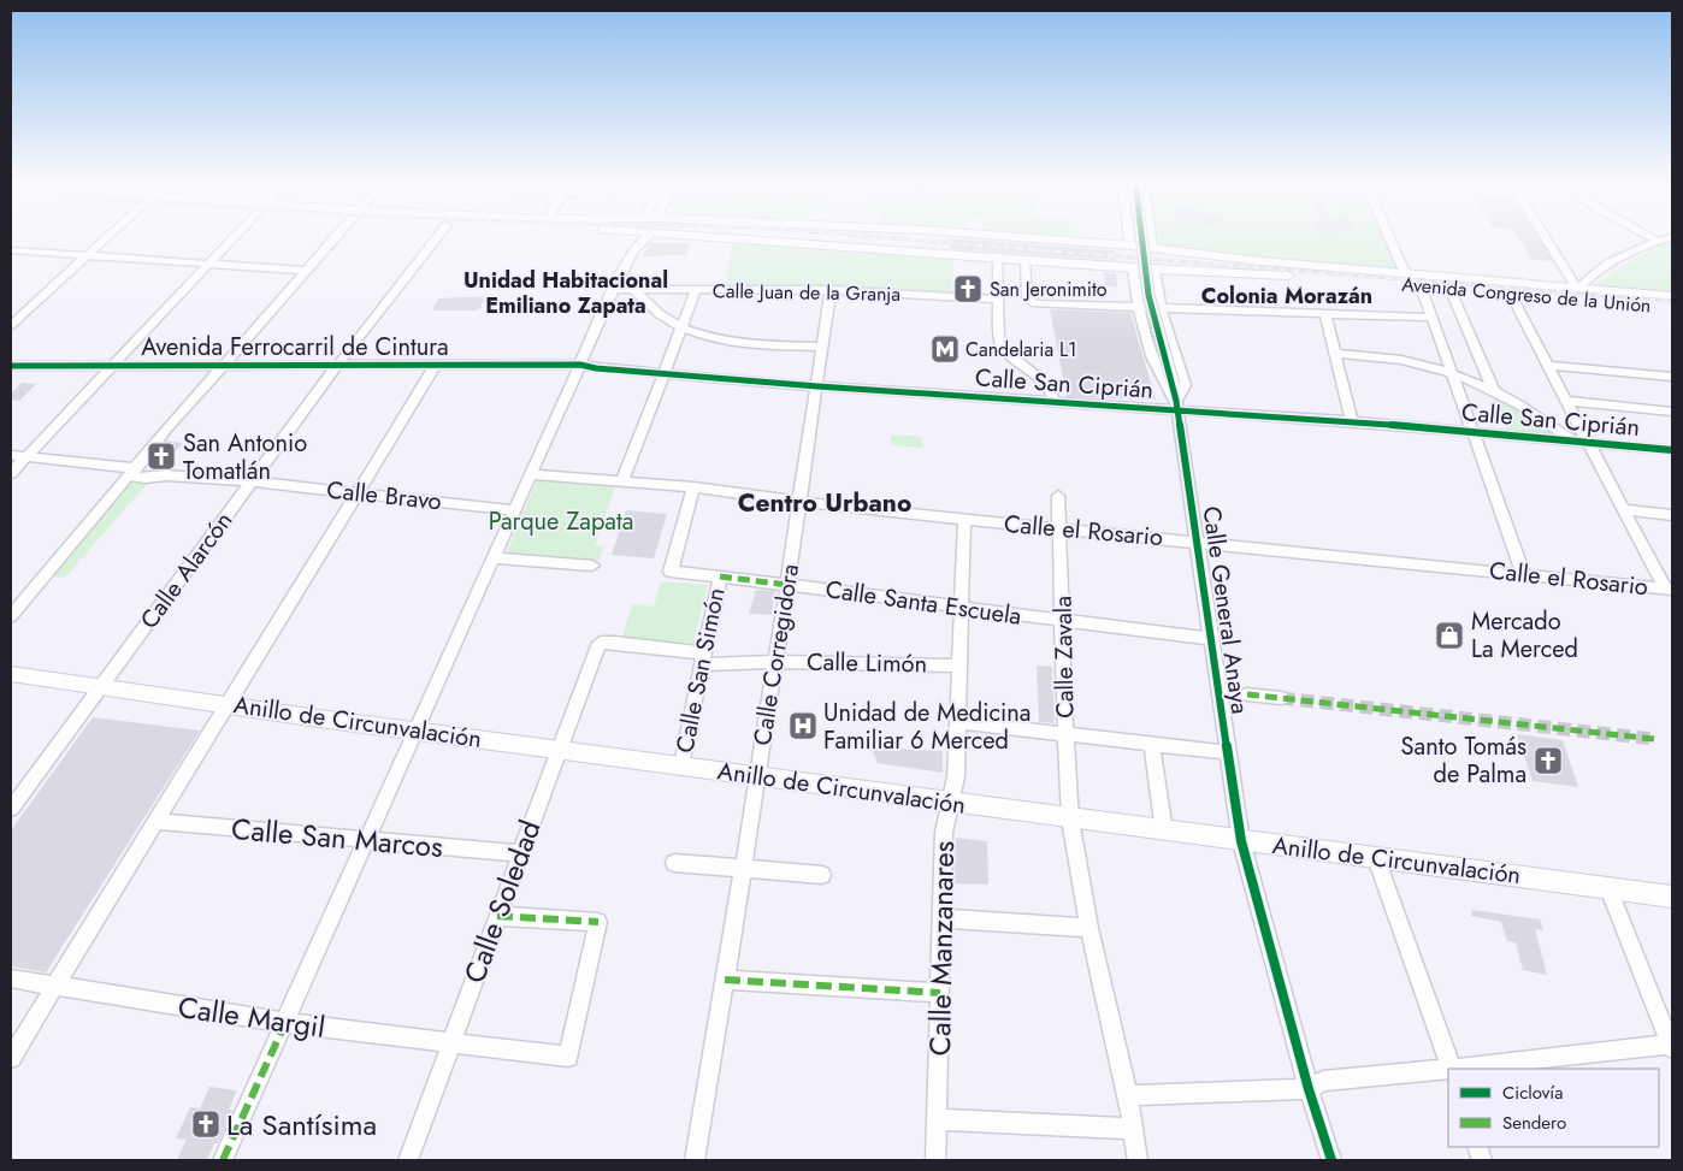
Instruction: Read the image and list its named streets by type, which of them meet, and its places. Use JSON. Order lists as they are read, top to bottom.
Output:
{
  "streets": {
    "main road": ["Avenida Congreso de la Unión", "Anillo de Circunvalación"],
    "street": [
      "Calle Juan de la Granja",
      "Avenida Ferrocarril de Cintura",
      "Calle San Ciprián",
      "Calle Bravo",
      "Calle el Rosario",
      "Calle Alarcón",
      "Calle Santa Escuela",
      "Calle General Anaya",
      "Calle Corregidora",
      "Calle Zavala",
      "Calle Limón",
      "Calle San Simón",
      "Calle San Marcos",
      "Calle Soledad",
      "Calle Manzanares",
      "Calle Margil"
    ]
  },
  "crossings": [
    ["Calle Juan de la Granja", "Calle Corregidora"],
    ["Avenida Congreso de la Unión", "Calle General Anaya"],
    ["Avenida Ferrocarril de Cintura", "Calle San Ciprián"],
    ["Avenida Ferrocarril de Cintura", "Calle Alarcón"],
    ["Calle San Ciprián", "Calle General Anaya"],
    ["Calle San Ciprián", "Calle Corregidora"],
    ["Calle Bravo", "Calle Alarcón"],
    ["Calle el Rosario", "Calle Santa Escuela"],
    ["Calle el Rosario", "Calle General Anaya"],
    ["Calle el Rosario", "Calle Corregidora"],
    ["Calle el Rosario", "Calle Zavala"],
    ["Calle el Rosario", "Calle Manzanares"],
    ["Calle Alarcón", "Anillo de Circunvalación"],
    ["Calle Santa Escuela", "Calle General Anaya"],
    ["Calle Santa Escuela", "Calle Corregidora"],
    ["Calle Santa Escuela", "Calle Zavala"],
    ["Calle Santa Escuela", "Calle San Simón"],
    ["Calle Santa Escuela", "Calle Manzanares"],
    ["Calle General Anaya", "Anillo de Circunvalación"],
    ["Calle Corregidora", "Calle Limón"],
    ["Calle Corregidora", "Anillo de Circunvalación"],
    ["Calle Zavala", "Anillo de Circunvalación"],
    ["Calle Limón", "Calle San Simón"],
    ["Calle Limón", "Calle Soledad"],
    ["Calle Limón", "Calle Manzanares"],
    ["Calle San Simón", "Anillo de Circunvalación"],
    ["Anillo de Circunvalación", "Calle Soledad"],
    ["Anillo de Circunvalación", "Calle Manzanares"],
    ["Calle San Marcos", "Calle Soledad"],
    ["Calle Soledad", "Calle Margil"]
  ],
  "districts": ["Unidad Habitacional Emiliano Zapata", "Colonia Morazán", "Centro Urbano"],
  "parks": ["Parque Zapata"],
  "places": {
    "church": [
      "San Jeronimito",
      "San Antonio Tomatlán",
      "Santo Tomás de Palma",
      "La Santísima"
    ],
    "metro station": ["Candelaria L1"],
    "shop": ["Mercado La Merced"],
    "hospital": ["Unidad de Medicina Familiar 6 Merced"]
  },
  "legend": ["Ciclovía", "Sendero"]
}
